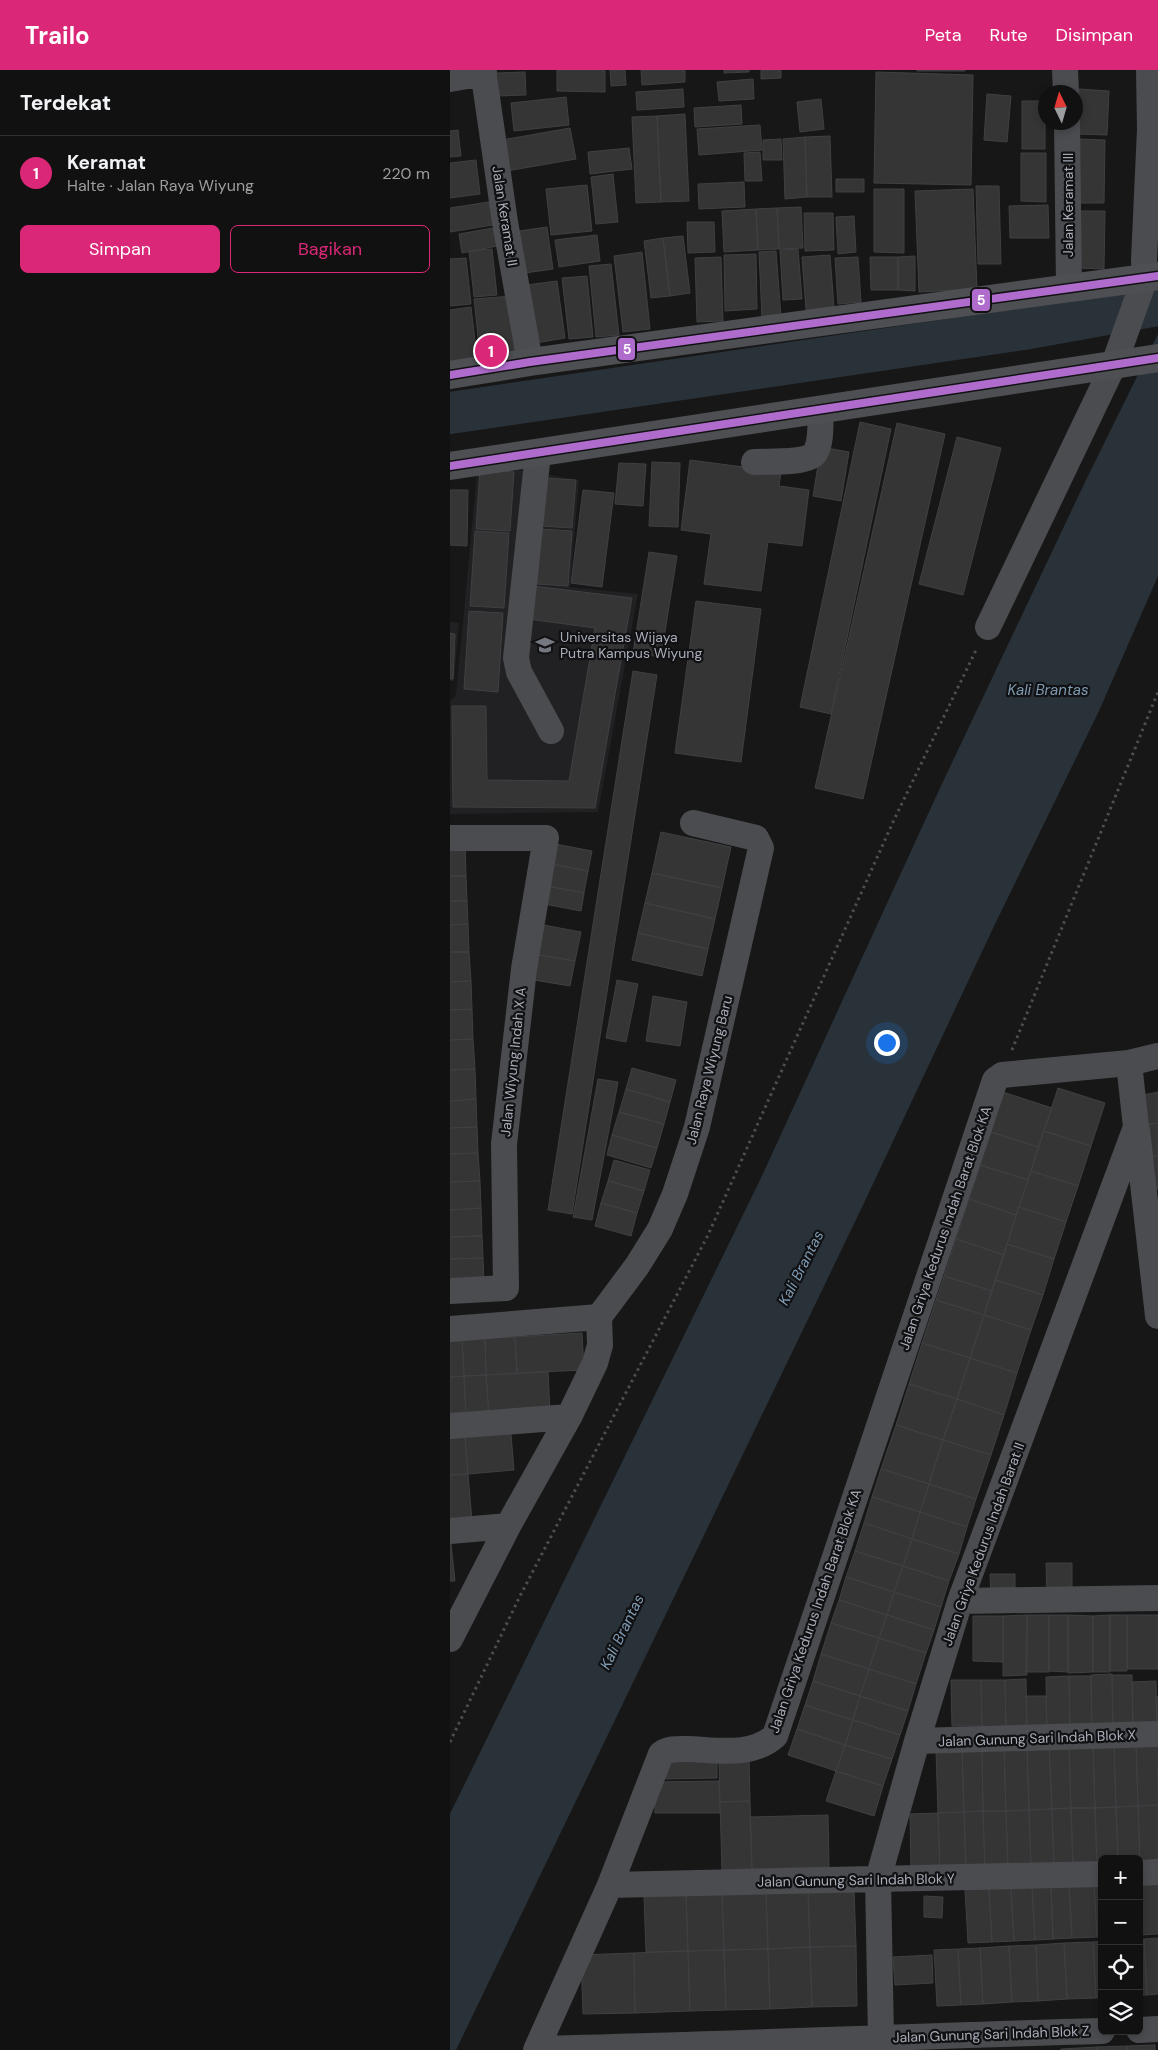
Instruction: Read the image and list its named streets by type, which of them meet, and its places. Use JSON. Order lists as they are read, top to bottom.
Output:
{
  "streets": {
    "street": [
      "Jalan Keramat III",
      "Jalan Keramat II",
      "Jalan Wiyung Indah X A",
      "Jalan Raya Wiyung Baru",
      "Jalan Griya Kedurus Indah Barat Blok KA",
      "Jalan Griya Kedurus Indah Barat II",
      "Jalan Gunung Sari Indah Blok X",
      "Jalan Gunung Sari Indah Blok Y",
      "Jalan Gunung Sari Indah Blok Z"
    ]
  },
  "crossings": [
    ["Jalan Griya Kedurus Indah Barat Blok KA", "Jalan Gunung Sari Indah Blok Y"],
    ["Jalan Griya Kedurus Indah Barat Blok KA", "Jalan Gunung Sari Indah Blok Z"],
    ["Jalan Griya Kedurus Indah Barat II", "Jalan Gunung Sari Indah Blok X"],
    ["Jalan Griya Kedurus Indah Barat II", "Jalan Gunung Sari Indah Blok Y"],
    ["Jalan Griya Kedurus Indah Barat II", "Jalan Gunung Sari Indah Blok Z"]
  ],
  "water": ["Kali Brantas"],
  "places": {
    "school or university": ["Universitas Wijaya Putra Kampus Wiyung"]
  },
  "lines": ["transit line 5"],
  "north": "top",
  "page": {
    "header": "Trailo",
    "nav": ["Peta", "Rute", "Disimpan"],
    "heading": "Terdekat",
    "list": [
      {
        "mark": "1",
        "name": "Keramat",
        "note": "Halte · Jalan Raya Wiyung",
        "value": "220 m"
      }
    ],
    "buttons": ["Simpan", "Bagikan"],
    "pins": "1",
    "map_buttons": ["+", "−"]
  }
}
